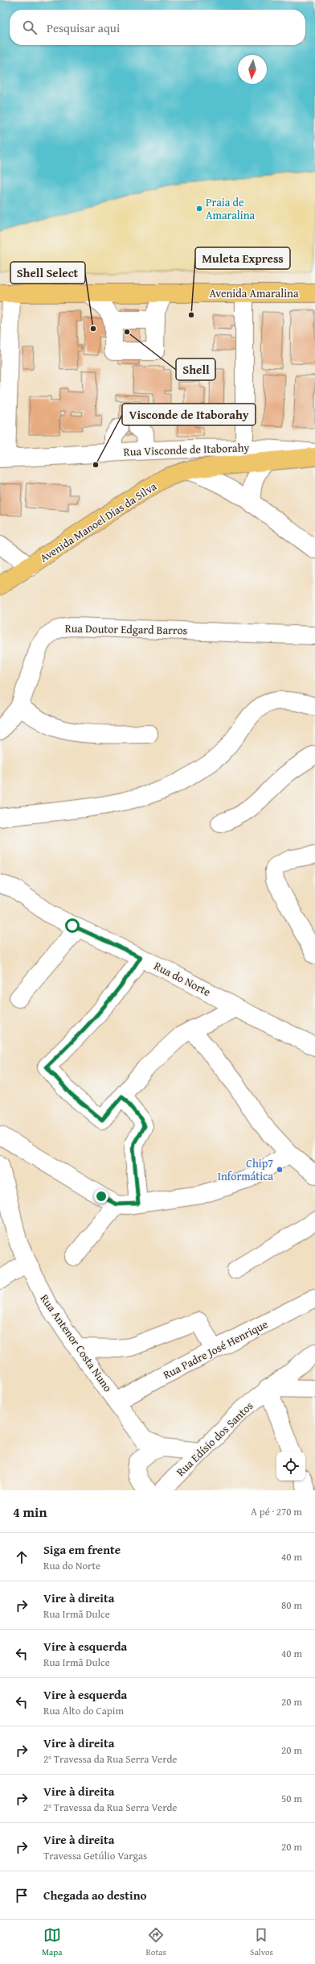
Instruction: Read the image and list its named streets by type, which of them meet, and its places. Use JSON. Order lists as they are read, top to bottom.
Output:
{
  "streets": {
    "main road": ["Avenida Amaralina", "Avenida Manoel Dias da Silva"],
    "street": [
      "Rua Visconde de Itaborahy",
      "Rua Doutor Edgard Barros",
      "Rua do Norte",
      "Rua Antenor Costa Nuno",
      "Rua Padre José Henrique",
      "Rua Edísio dos Santos"
    ]
  },
  "crossings": [
    ["Rua Antenor Costa Nuno", "Rua Padre José Henrique"],
    ["Rua Antenor Costa Nuno", "Rua Edísio dos Santos"]
  ],
  "places": [
    "Praia de Amaralina",
    "Muleta Express",
    "Shell Select",
    "Shell",
    "Visconde de Itaborahy",
    "Chip7 Informática"
  ],
  "north": "bottom",
  "page": {
    "search": "Pesquisar aqui",
    "heading": ["4 min", "A pé · 270 m"],
    "list": [
      ["Siga em frente", "Rua do Norte", "40 m"],
      ["Vire à direita", "Rua Irmã Dulce", "80 m"],
      ["Vire à esquerda", "Rua Irmã Dulce", "40 m"],
      ["Vire à esquerda", "Rua Alto do Capim", "20 m"],
      ["Vire à direita", "2º Travessa da Rua Serra Verde", "20 m"],
      ["Vire à direita", "2º Travessa da Rua Serra Verde", "50 m"],
      ["Vire à direita", "Travessa Getúlio Vargas", "20 m"],
      "Chegada ao destino"
    ],
    "nav": ["Mapa", "Rotas", "Salvos"]
  }
}
